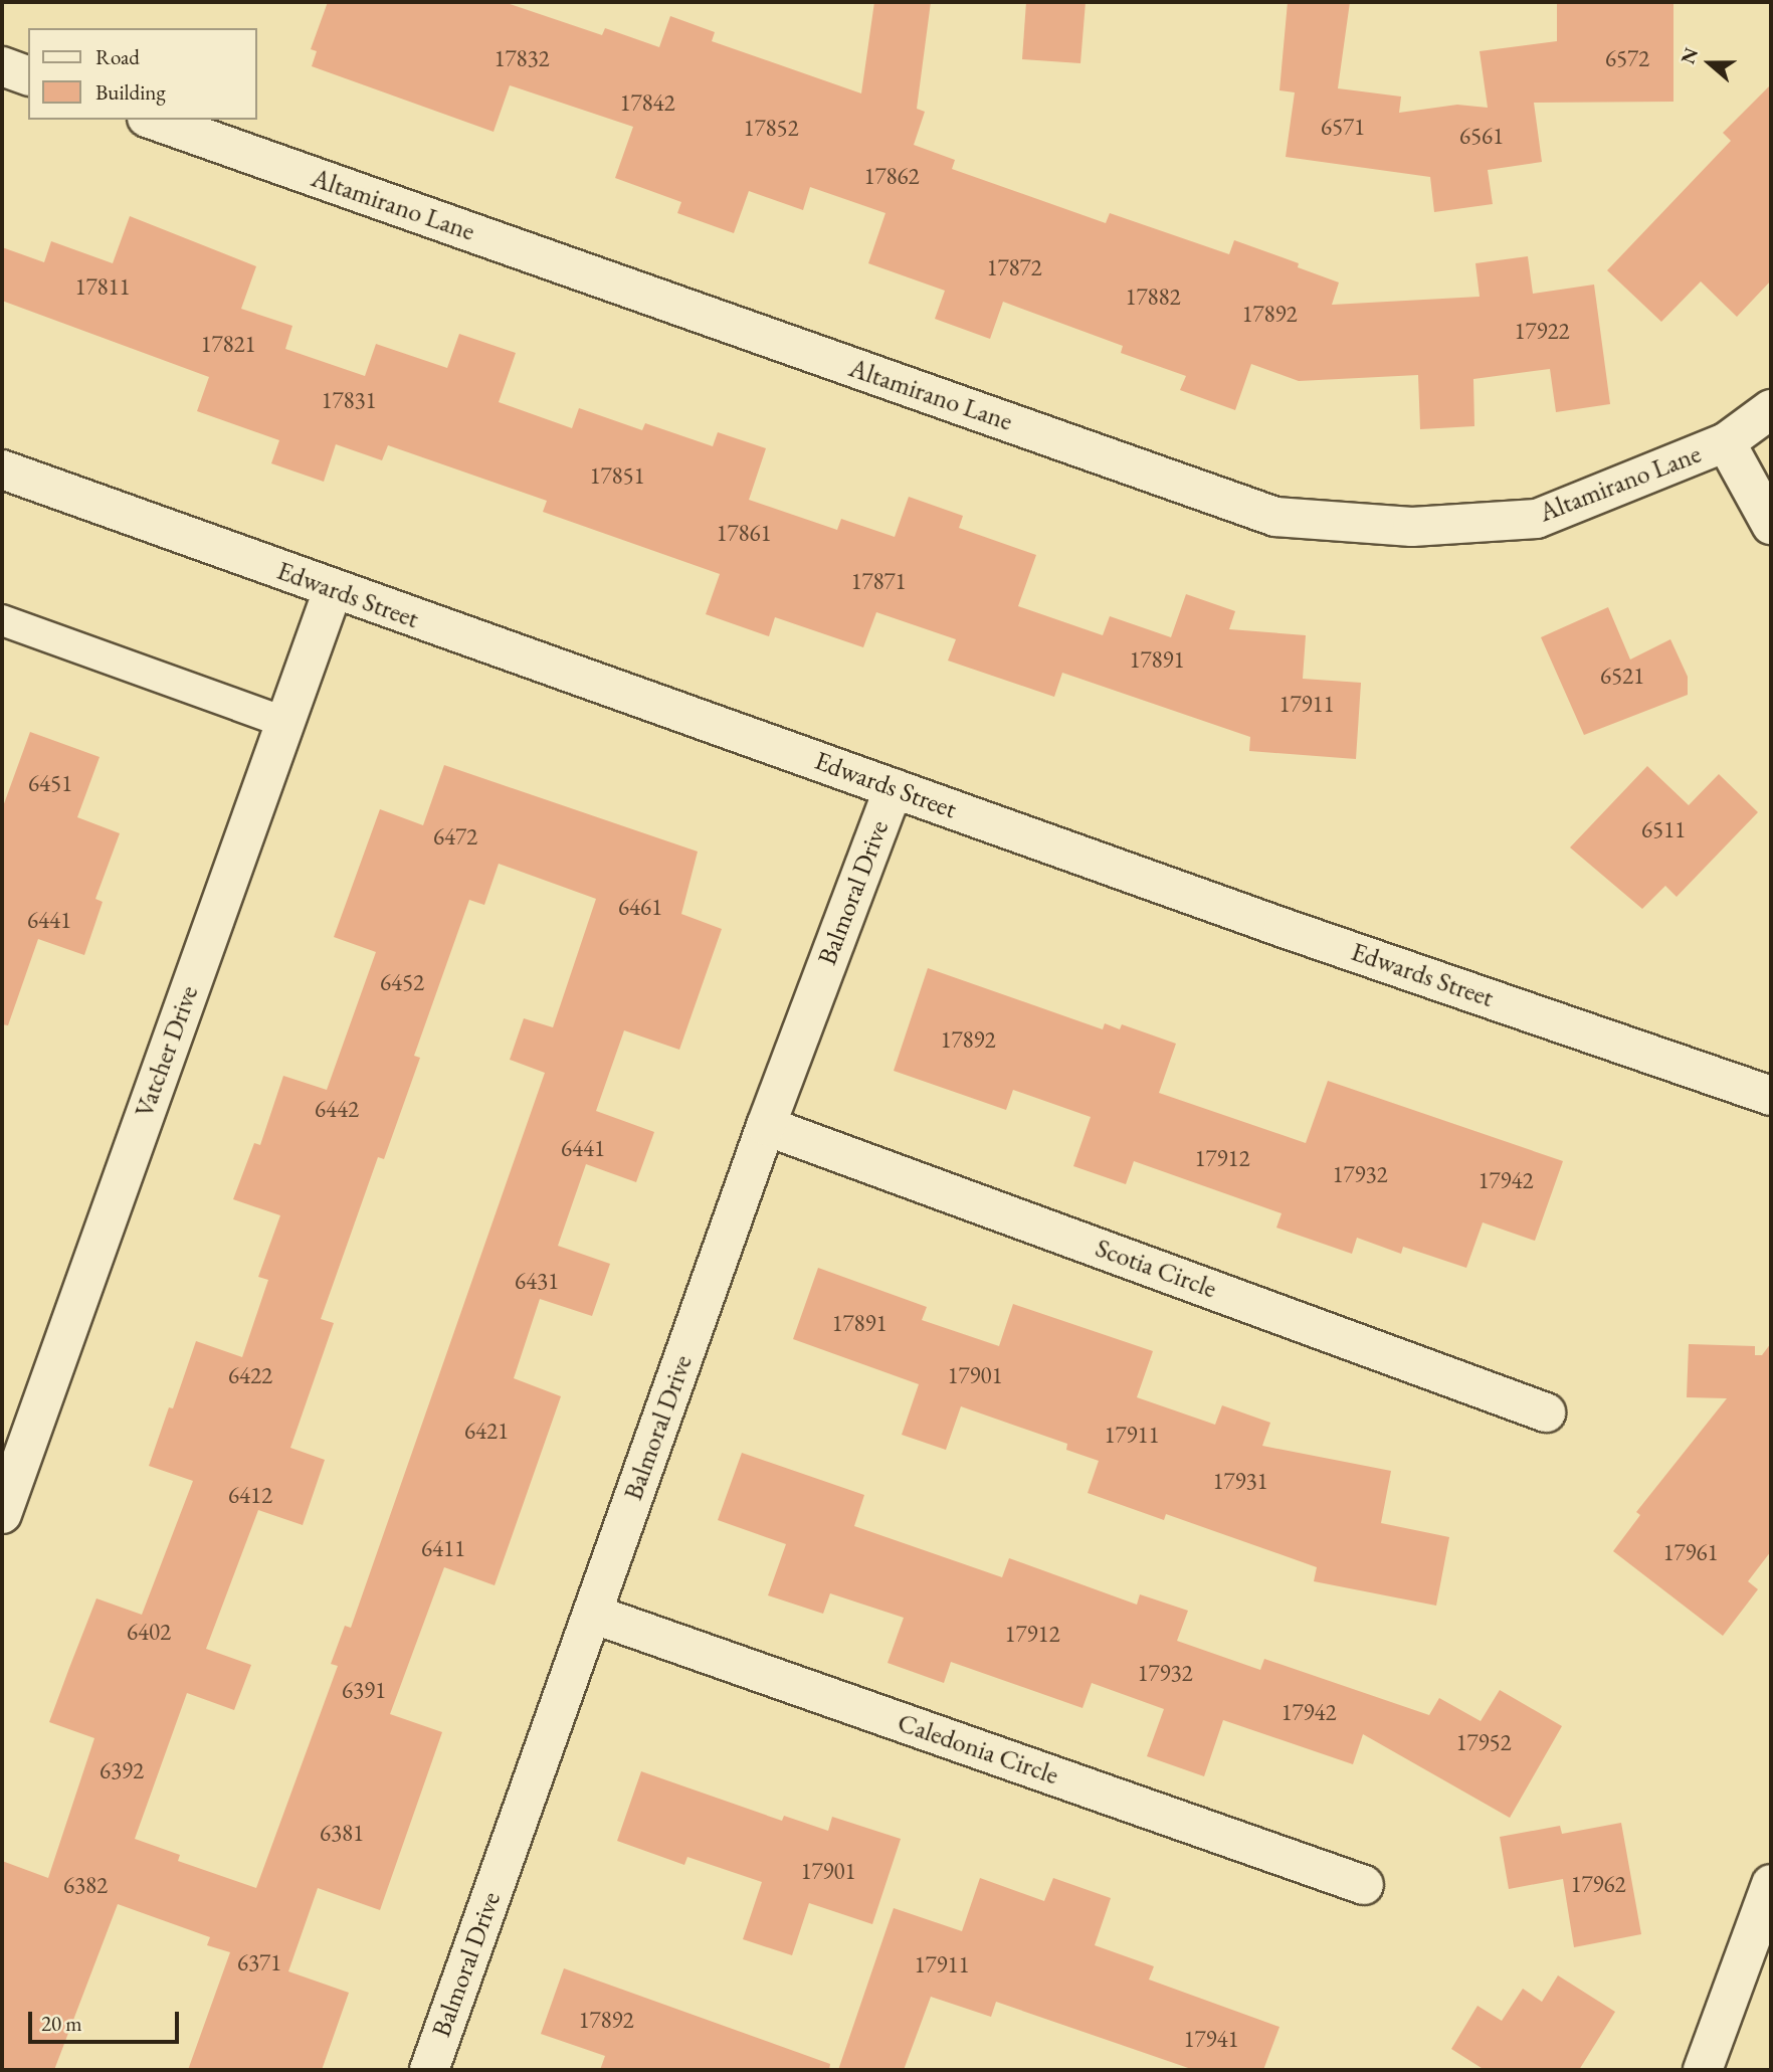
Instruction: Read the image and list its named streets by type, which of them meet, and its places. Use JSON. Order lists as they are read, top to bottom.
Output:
{
  "streets": {
    "street": [
      "Altamirano Lane",
      "Edwards Street",
      "Balmoral Drive",
      "Vatcher Drive",
      "Scotia Circle",
      "Caledonia Circle"
    ]
  },
  "crossings": [
    ["Edwards Street", "Balmoral Drive"],
    ["Edwards Street", "Vatcher Drive"],
    ["Balmoral Drive", "Scotia Circle"],
    ["Balmoral Drive", "Caledonia Circle"]
  ],
  "house_numbers": [
    "17832",
    "6572",
    "17842",
    "6571",
    "17852",
    "6561",
    "17862",
    "17872",
    "17811",
    "17882",
    "17892",
    "17922",
    "17821",
    "17831",
    "17851",
    "17861",
    "17871",
    "17891",
    "6521",
    "17911",
    "6451",
    "6511",
    "6472",
    "6461",
    "6441",
    "6452",
    "17892",
    "6442",
    "6441",
    "17912",
    "17932",
    "17942",
    "6431",
    "17891",
    "6422",
    "17901",
    "6421",
    "17911",
    "17931",
    "6412",
    "6411",
    "17961",
    "6402",
    "17912",
    "17932",
    "6391",
    "17942",
    "17952",
    "6392",
    "6381",
    "17901",
    "17962",
    "6382",
    "6371",
    "17911",
    "17892",
    "17941"
  ],
  "legend": ["Road", "Building"],
  "scale_bar": "20 m",
  "north": "left"
}
